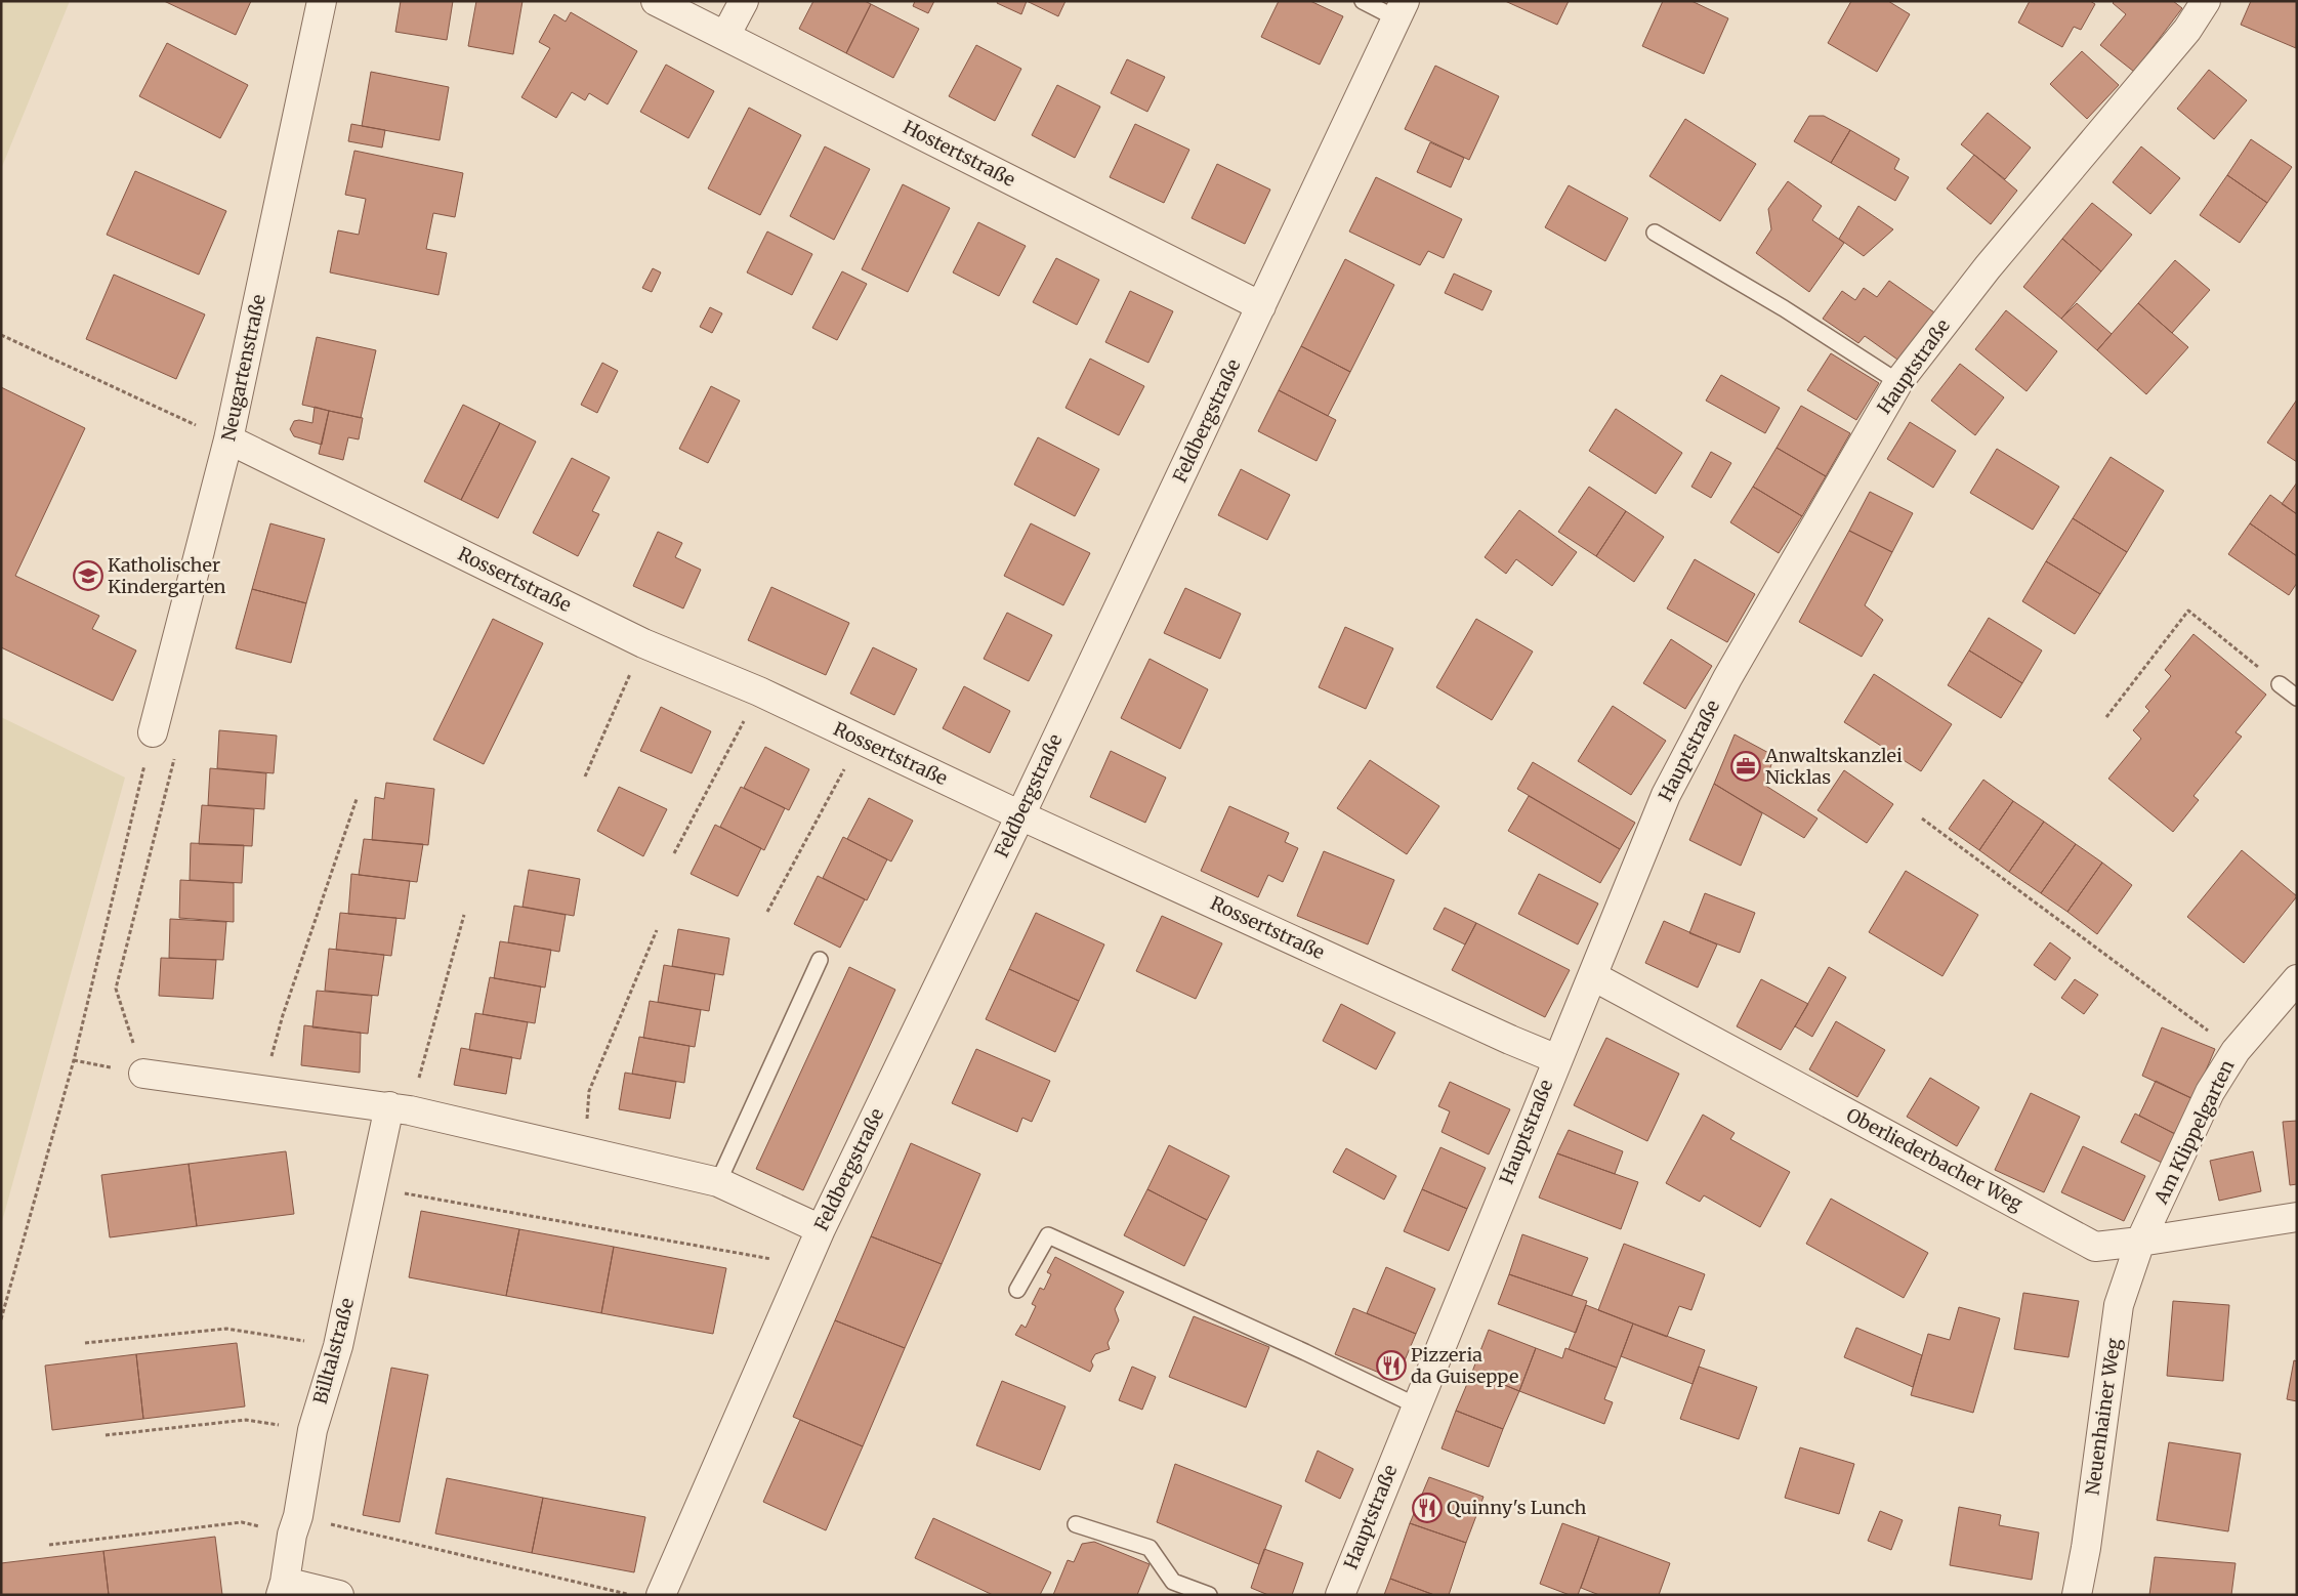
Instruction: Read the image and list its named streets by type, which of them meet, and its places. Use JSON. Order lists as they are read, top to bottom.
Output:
{
  "streets": {
    "street": [
      "Hostertstraße",
      "Hauptstraße",
      "Neugartenstraße",
      "Feldbergstraße",
      "Rossertstraße",
      "Am Klippelgarten",
      "Oberliederbacher Weg",
      "Billtalstraße",
      "Neuenhainer Weg"
    ]
  },
  "crossings": [
    ["Hostertstraße", "Feldbergstraße"],
    ["Hauptstraße", "Rossertstraße"],
    ["Hauptstraße", "Oberliederbacher Weg"],
    ["Neugartenstraße", "Rossertstraße"],
    ["Feldbergstraße", "Rossertstraße"],
    ["Am Klippelgarten", "Oberliederbacher Weg"],
    ["Am Klippelgarten", "Neuenhainer Weg"],
    ["Oberliederbacher Weg", "Neuenhainer Weg"]
  ],
  "places": {
    "school or university": ["Katholischer Kindergarten"],
    "office": ["Anwaltskanzlei Nicklas"],
    "restaurant": ["Pizzeria da Guiseppe", "Quinny's Lunch"]
  }
}
